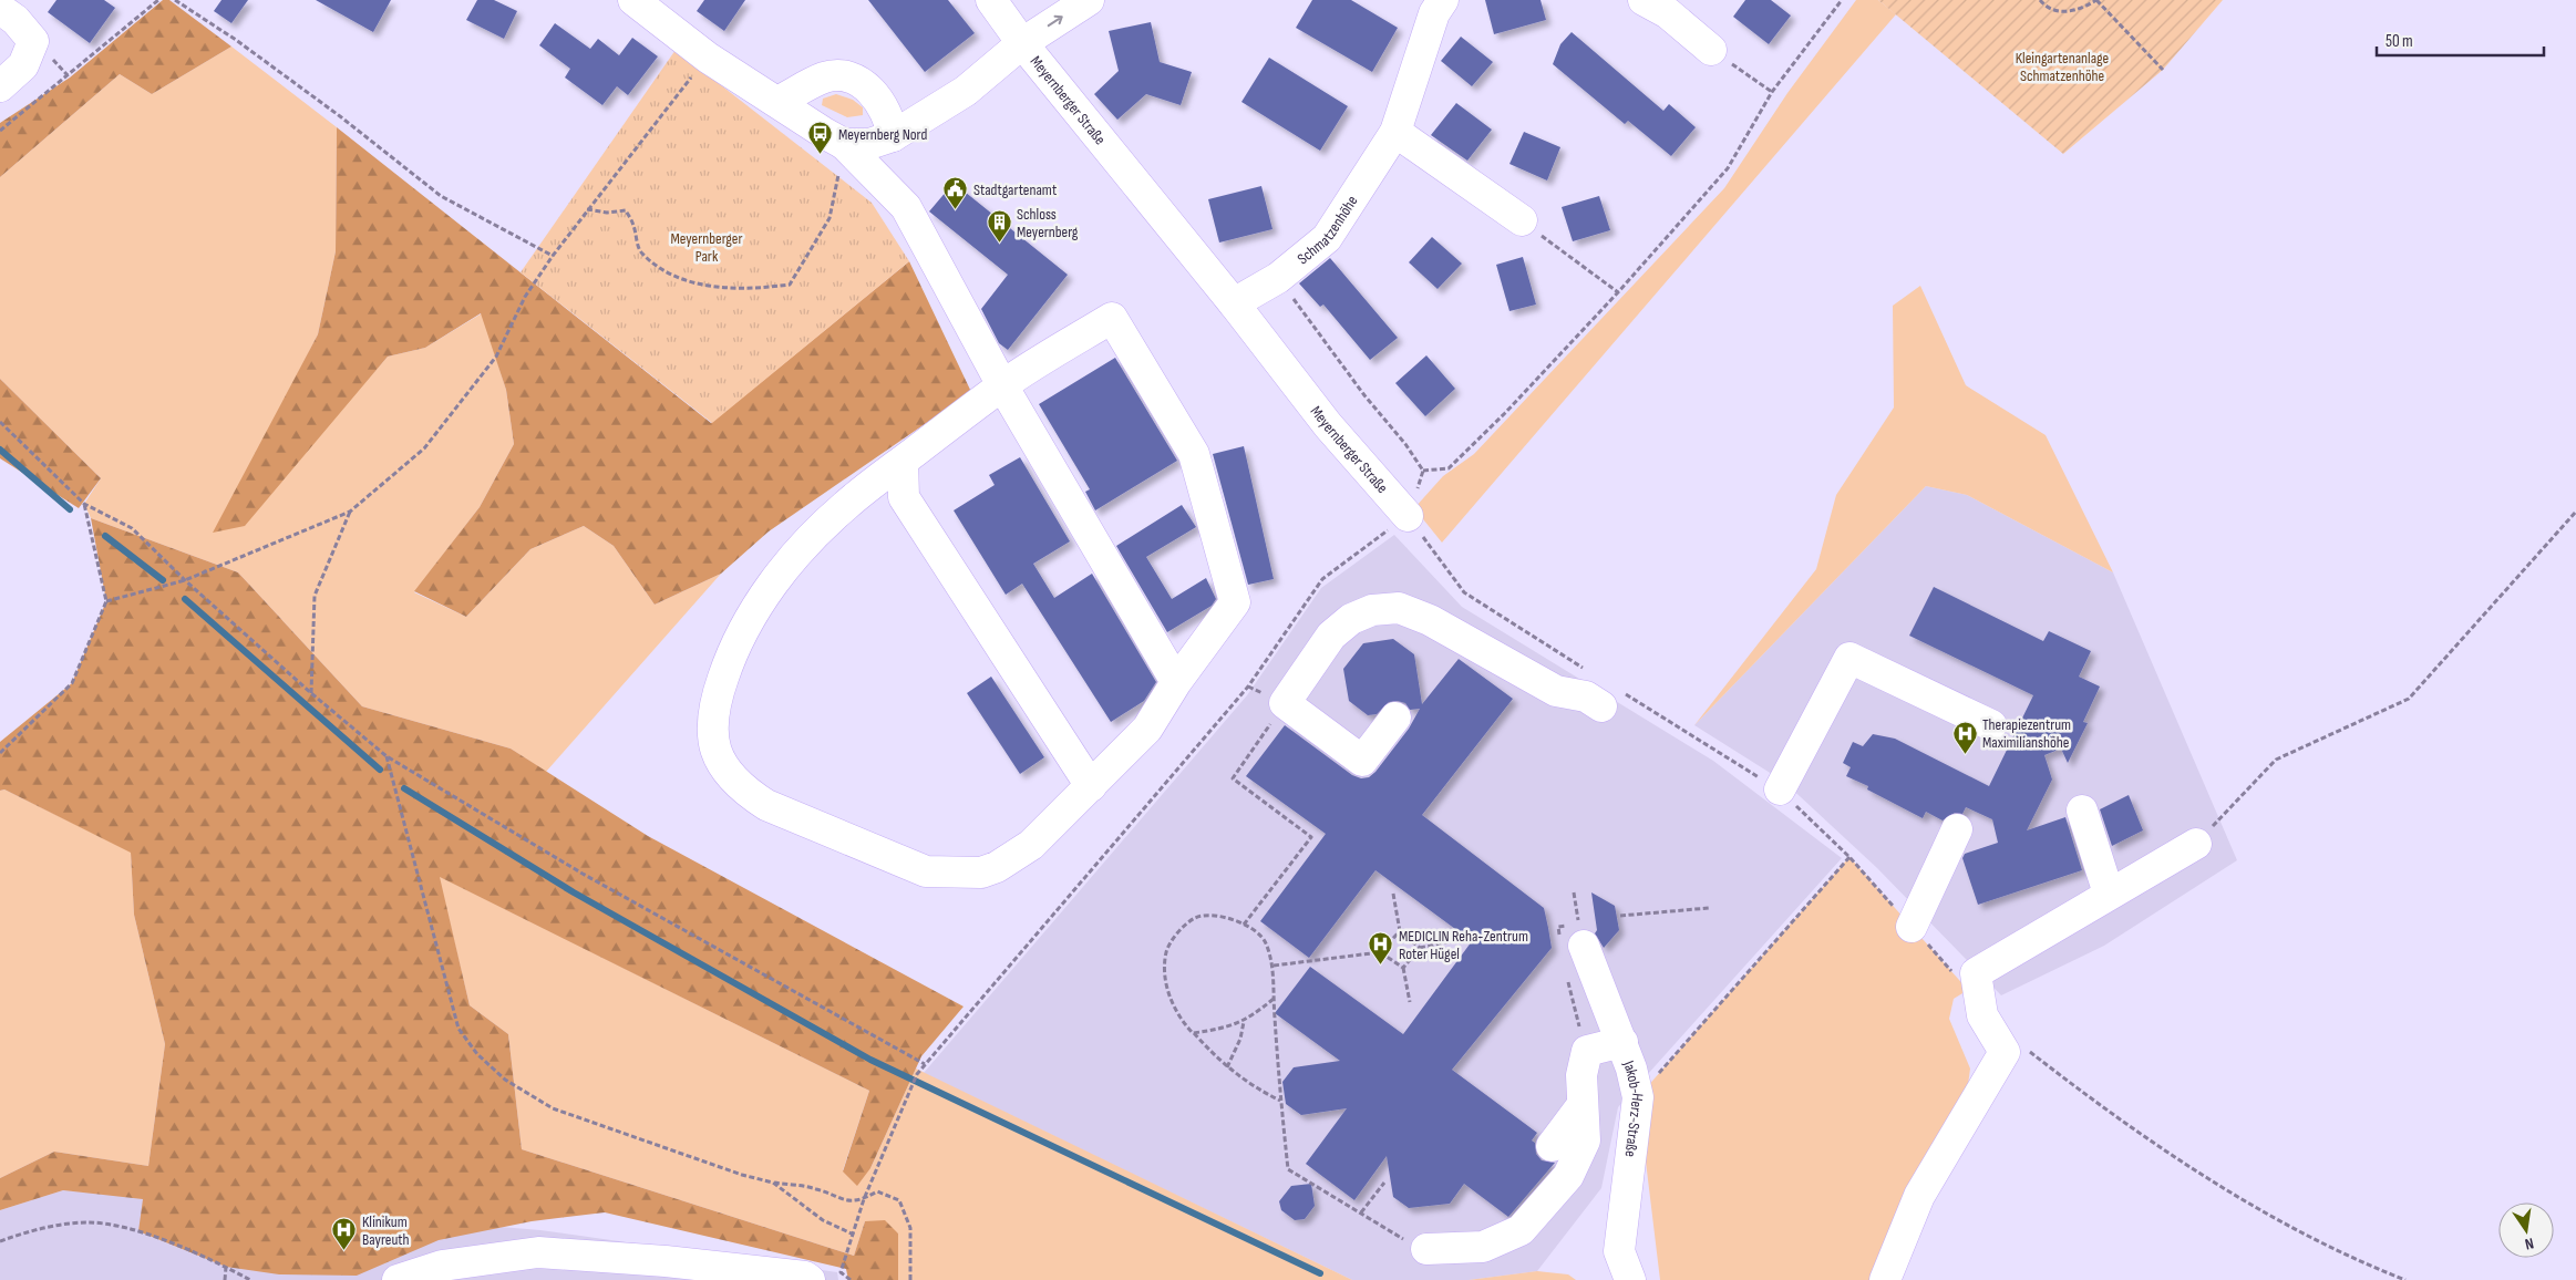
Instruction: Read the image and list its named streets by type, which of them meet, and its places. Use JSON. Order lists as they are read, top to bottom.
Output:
{
  "streets": {
    "street": ["Meyernberger Straße", "Schmatzenhöhe", "Jakob-Herz-Straße"]
  },
  "crossings": [
    ["Meyernberger Straße", "Schmatzenhöhe"]
  ],
  "parks": ["Kleingartenanlage Schmatzenhöhe", "Meyernberger Park"],
  "places": {
    "bus stop": ["Meyernberg Nord"],
    "public building": ["Stadtgartenamt"],
    "building": ["Schloss Meyernberg"],
    "hospital": ["Therapiezentrum Maximilianshöhe", "MEDICLIN Reha-Zentrum Roter Hügel", "Klinikum Bayreuth"]
  },
  "scale_bar": "50 m",
  "north": "bottom"
}
